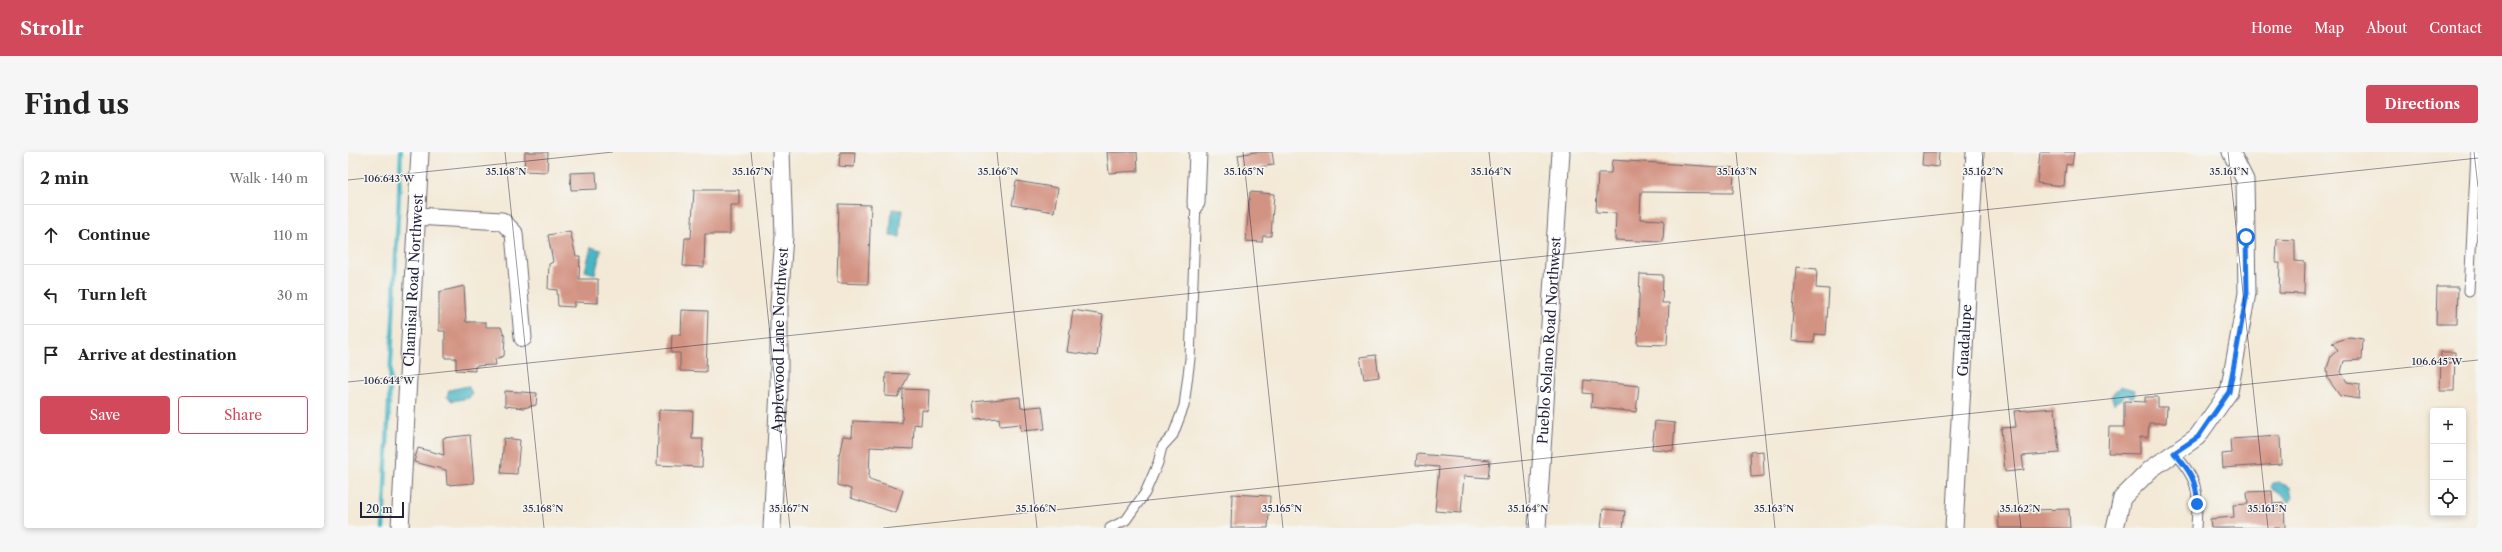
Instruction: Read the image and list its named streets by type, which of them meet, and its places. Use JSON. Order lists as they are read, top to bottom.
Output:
{
  "streets": {
    "street": [
      "Chamisal Road Northwest",
      "Applewood Lane Northwest",
      "Pueblo Solano Road Northwest",
      "Guadalupe"
    ]
  },
  "scale_bar": "20 m",
  "page": {
    "header": "Strollr",
    "nav": [
      "Home",
      "Map",
      "About",
      "Contact"
    ],
    "buttons": [
      "Directions",
      ["Save", "Share"]
    ],
    "title": "Find us",
    "heading": ["2 min", "Walk · 140 m"],
    "list": [
      ["Continue", "110 m"],
      ["Turn left", "30 m"],
      "Arrive at destination"
    ],
    "map_buttons": ["+", "−"],
    "scale": "20 m"
  },
  "coordinates": [
    "35.168°N",
    "35.167°N",
    "35.166°N",
    "35.165°N",
    "35.164°N",
    "35.163°N",
    "35.162°N",
    "35.161°N",
    "106.643°W",
    "106.645°W",
    "106.644°W"
  ]
}
